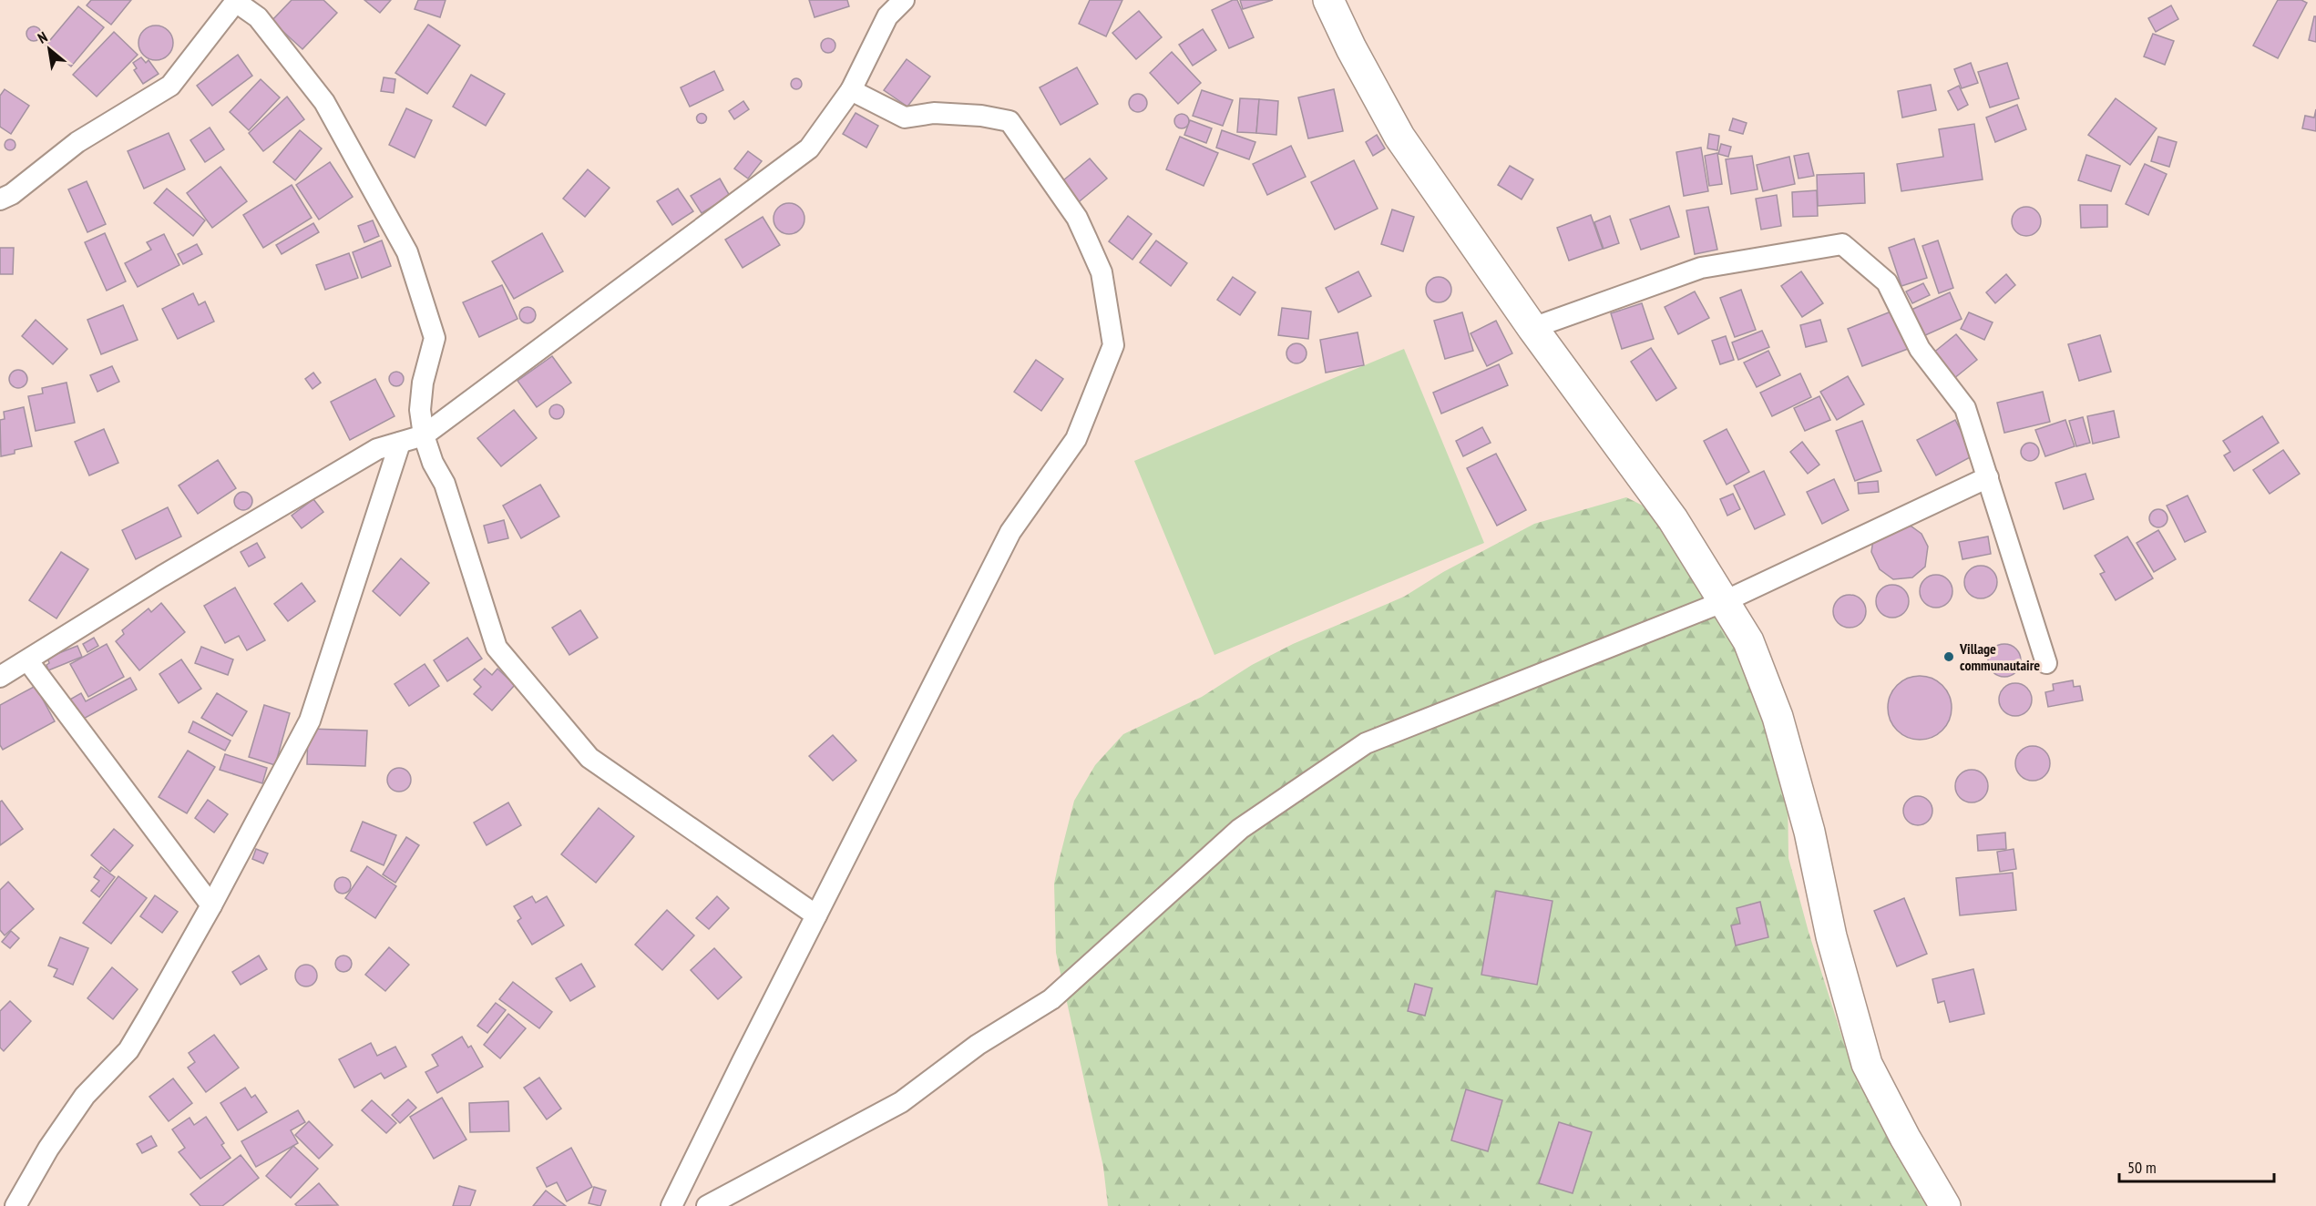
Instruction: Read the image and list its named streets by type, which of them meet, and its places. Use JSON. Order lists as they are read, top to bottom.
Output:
{
  "places": ["Village communautaire"],
  "scale_bar": "50 m",
  "north": "top left"
}
